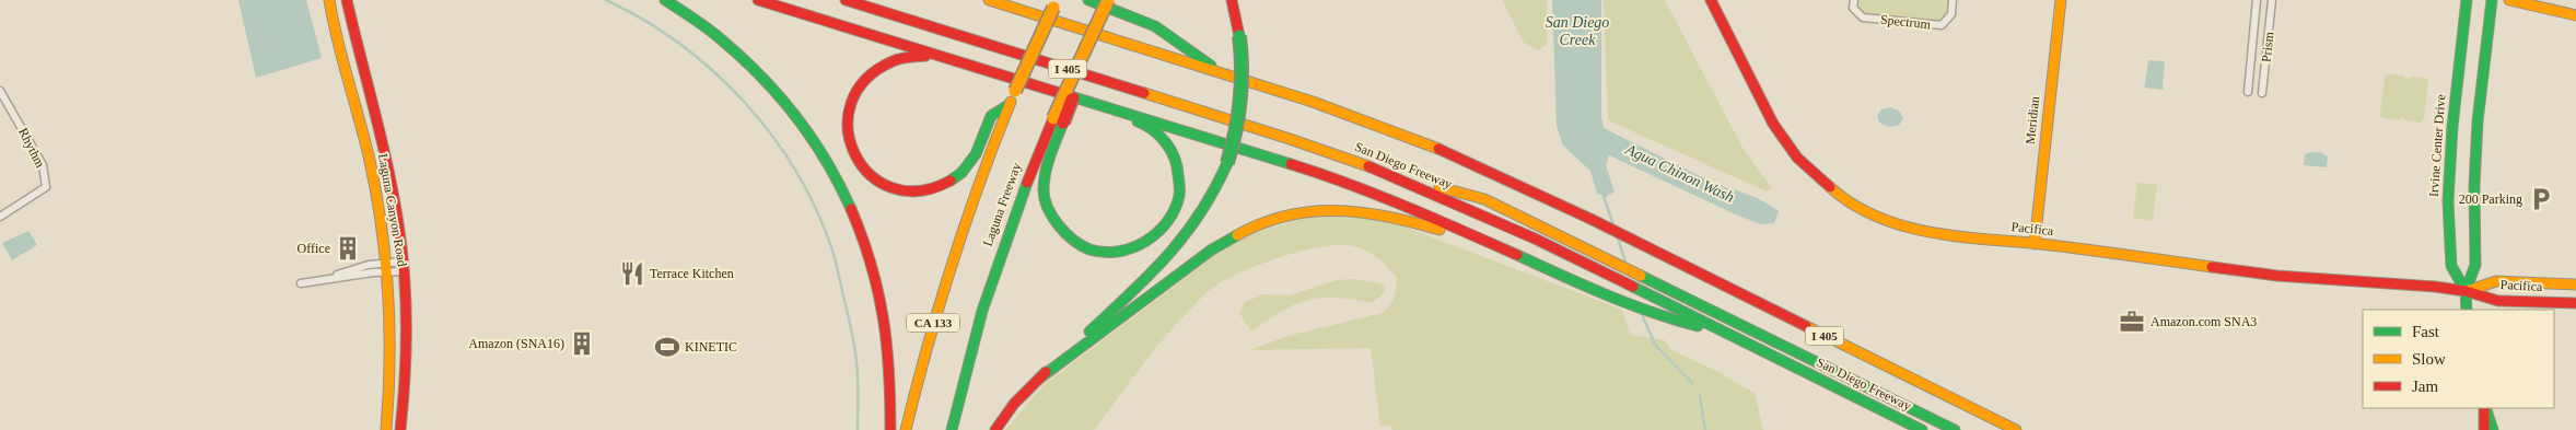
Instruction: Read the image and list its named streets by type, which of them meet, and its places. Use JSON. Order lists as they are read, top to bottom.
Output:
{
  "streets": {
    "main road": [
      "I 405",
      "Meridian",
      "Irvine Center Drive",
      "San Diego Freeway",
      "Laguna Freeway",
      "Laguna Canyon Road",
      "Pacifica",
      "CA 133"
    ],
    "street": ["Spectrum", "Prism", "Rhythm"]
  },
  "crossings": [
    ["Meridian", "Pacifica"],
    ["Irvine Center Drive", "Pacifica"]
  ],
  "water": ["San Diego Creek", "Agua Chinon Wash"],
  "places": {
    "parking": ["200 Parking"],
    "building": ["Office", "Amazon (SNA16)"],
    "restaurant": ["Terrace Kitchen"],
    "office": ["Amazon.com SNA3"],
    "sports": ["KINETIC"]
  },
  "legend": ["Fast", "Slow", "Jam"]
}
